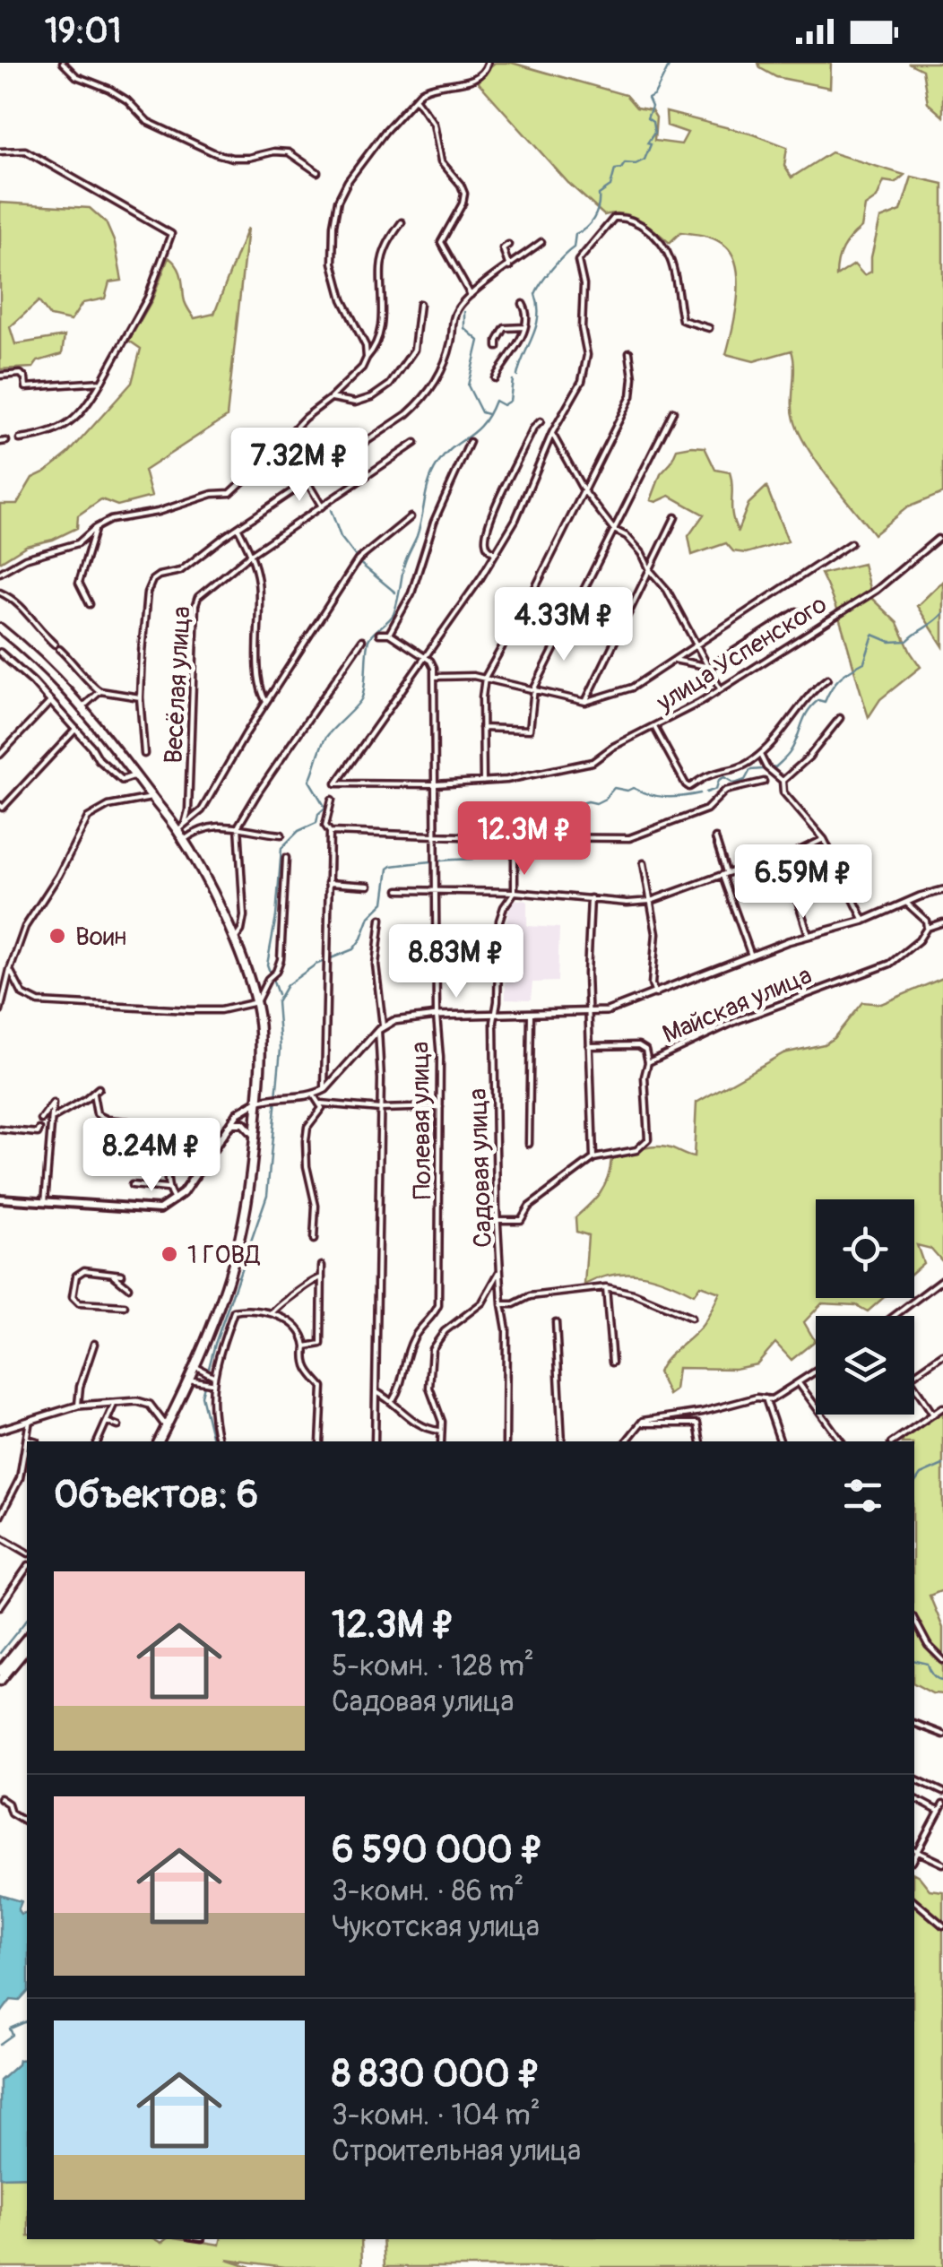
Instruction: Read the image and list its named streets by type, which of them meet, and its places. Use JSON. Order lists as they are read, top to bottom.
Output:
{
  "streets": {
    "street": [
      "улица Успенского",
      "Весёлая улица",
      "Майская улица",
      "Полевая улица",
      "Садовая улица"
    ]
  },
  "crossings": [
    ["улица Успенского", "Полевая улица"]
  ],
  "places": ["Воин", "1 ГОВД"],
  "page": {
    "status": "19:01",
    "price": [
      "7.32M ₽",
      "4.33M ₽",
      "12.3M ₽",
      "6.59M ₽",
      "8.83M ₽",
      "8.24M ₽"
    ],
    "heading": "Объектов: 6",
    "list": [
      {
        "name": "12.3M ₽",
        "note": "5-комн. · 128 m² · Садовая улица"
      },
      {
        "name": "6 590 000 ₽",
        "note": "3-комн. · 86 m² · Чукотская улица"
      },
      {
        "name": "8 830 000 ₽",
        "note": "3-комн. · 104 m² · Строительная улица"
      }
    ]
  }
}
